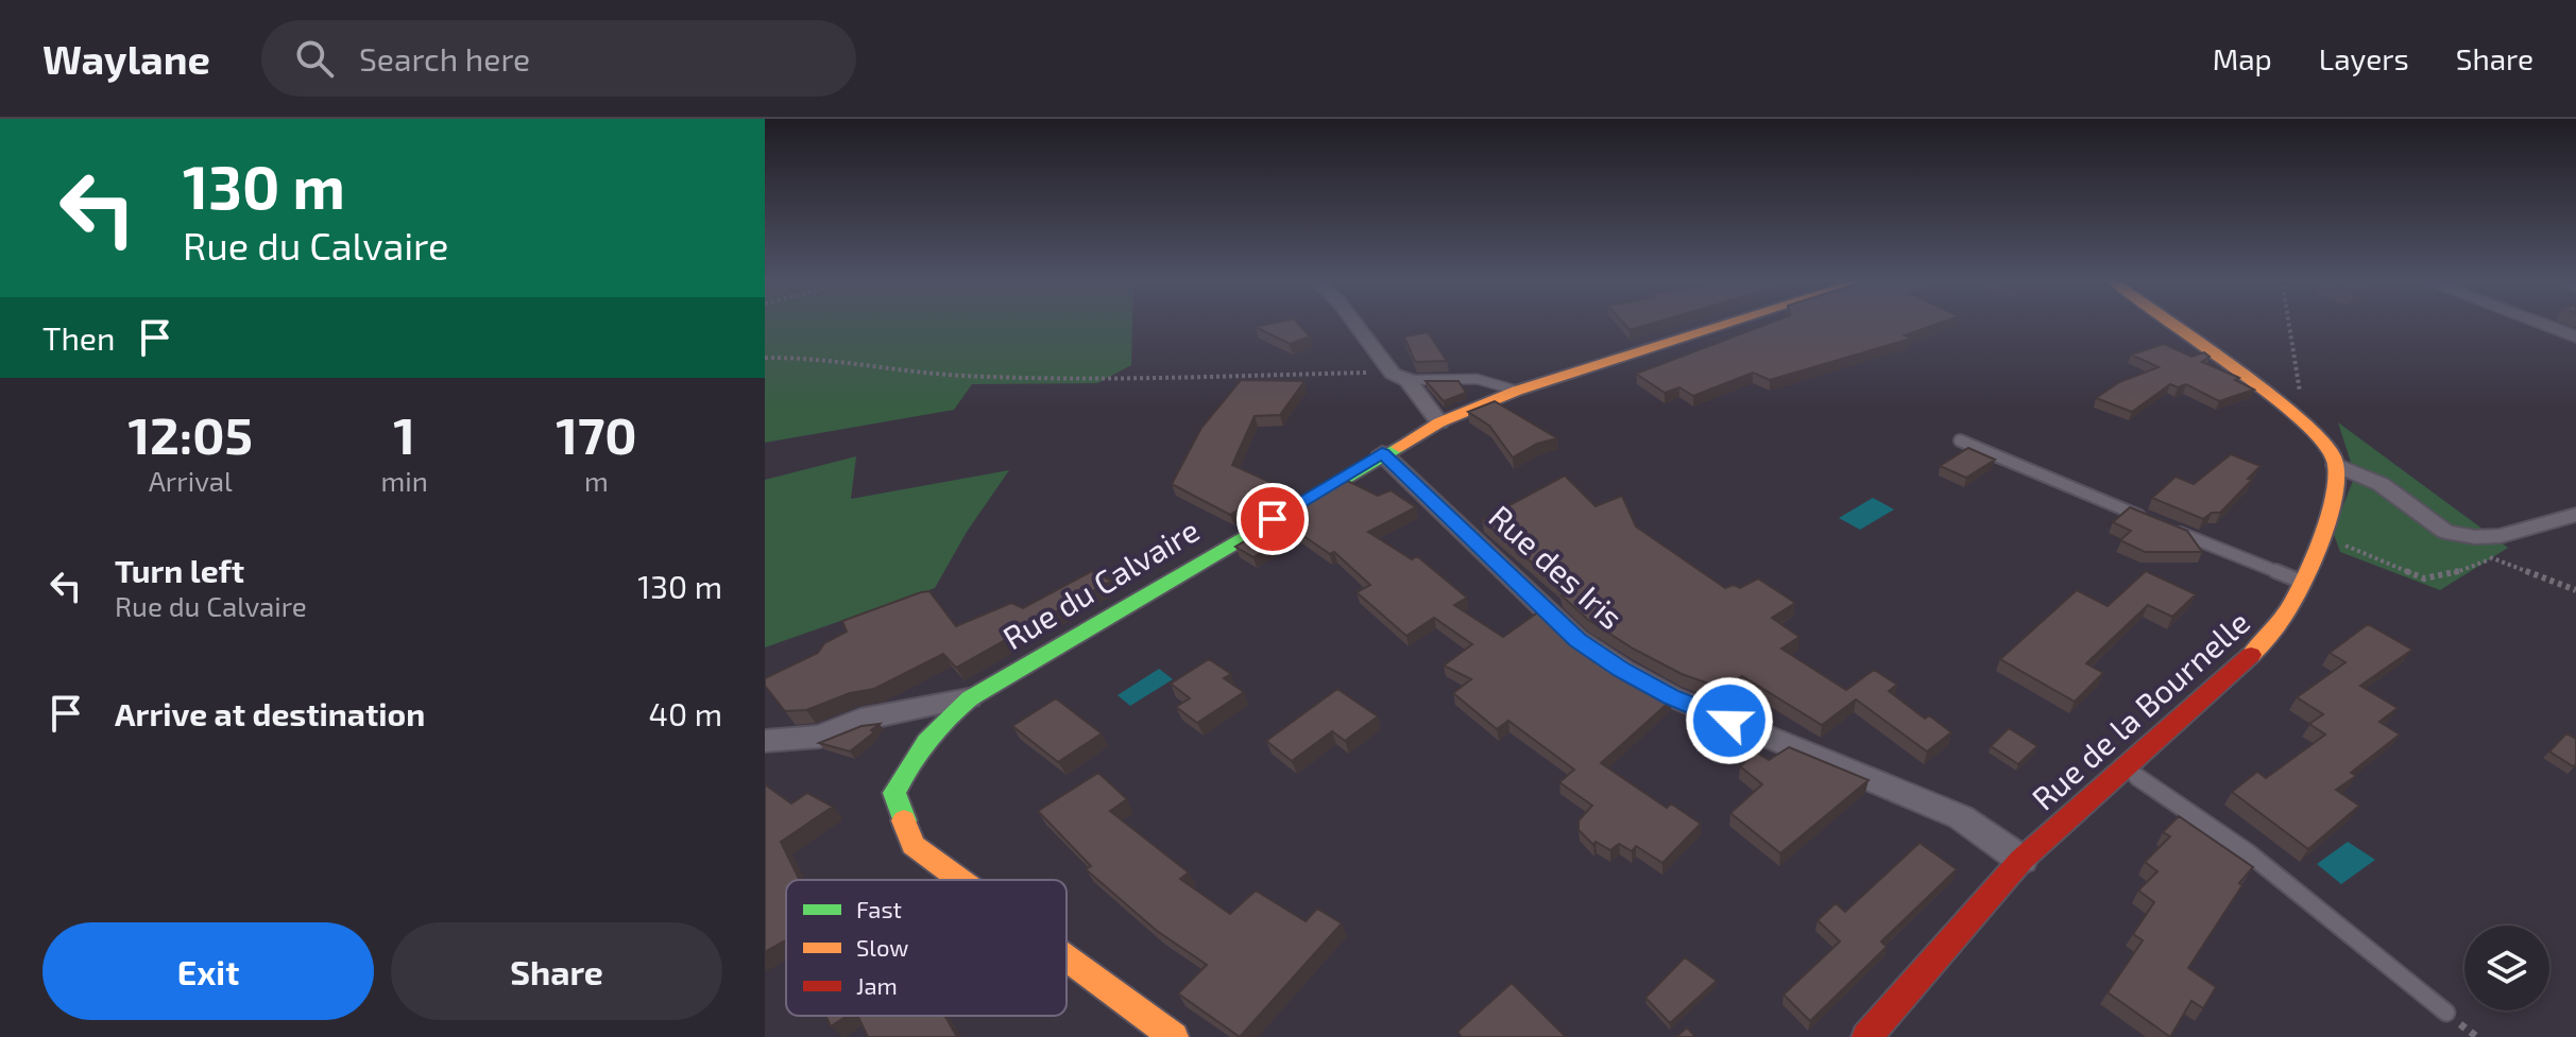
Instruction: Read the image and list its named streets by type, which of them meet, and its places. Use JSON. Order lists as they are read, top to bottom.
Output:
{
  "streets": {
    "street": ["Rue des Iris", "Rue du Calvaire", "Rue de la Bournelle"]
  },
  "crossings": [
    ["Rue des Iris", "Rue du Calvaire"],
    ["Rue des Iris", "Rue de la Bournelle"]
  ],
  "legend": ["Fast", "Slow", "Jam"],
  "page": {
    "header": "Waylane",
    "search": "Search here",
    "nav": ["Map", "Layers", "Share"],
    "turn": ["130 m", "Rue du Calvaire"],
    "then": "Then",
    "eta": [
      "12:05",
      "Arrival",
      "1",
      "min",
      "170",
      "m"
    ],
    "list": [
      {
        "name": "Turn left",
        "note": "Rue du Calvaire",
        "value": "130 m"
      },
      {
        "name": "Arrive at destination",
        "value": "40 m"
      }
    ],
    "buttons": ["Exit", "Share"]
  }
}
